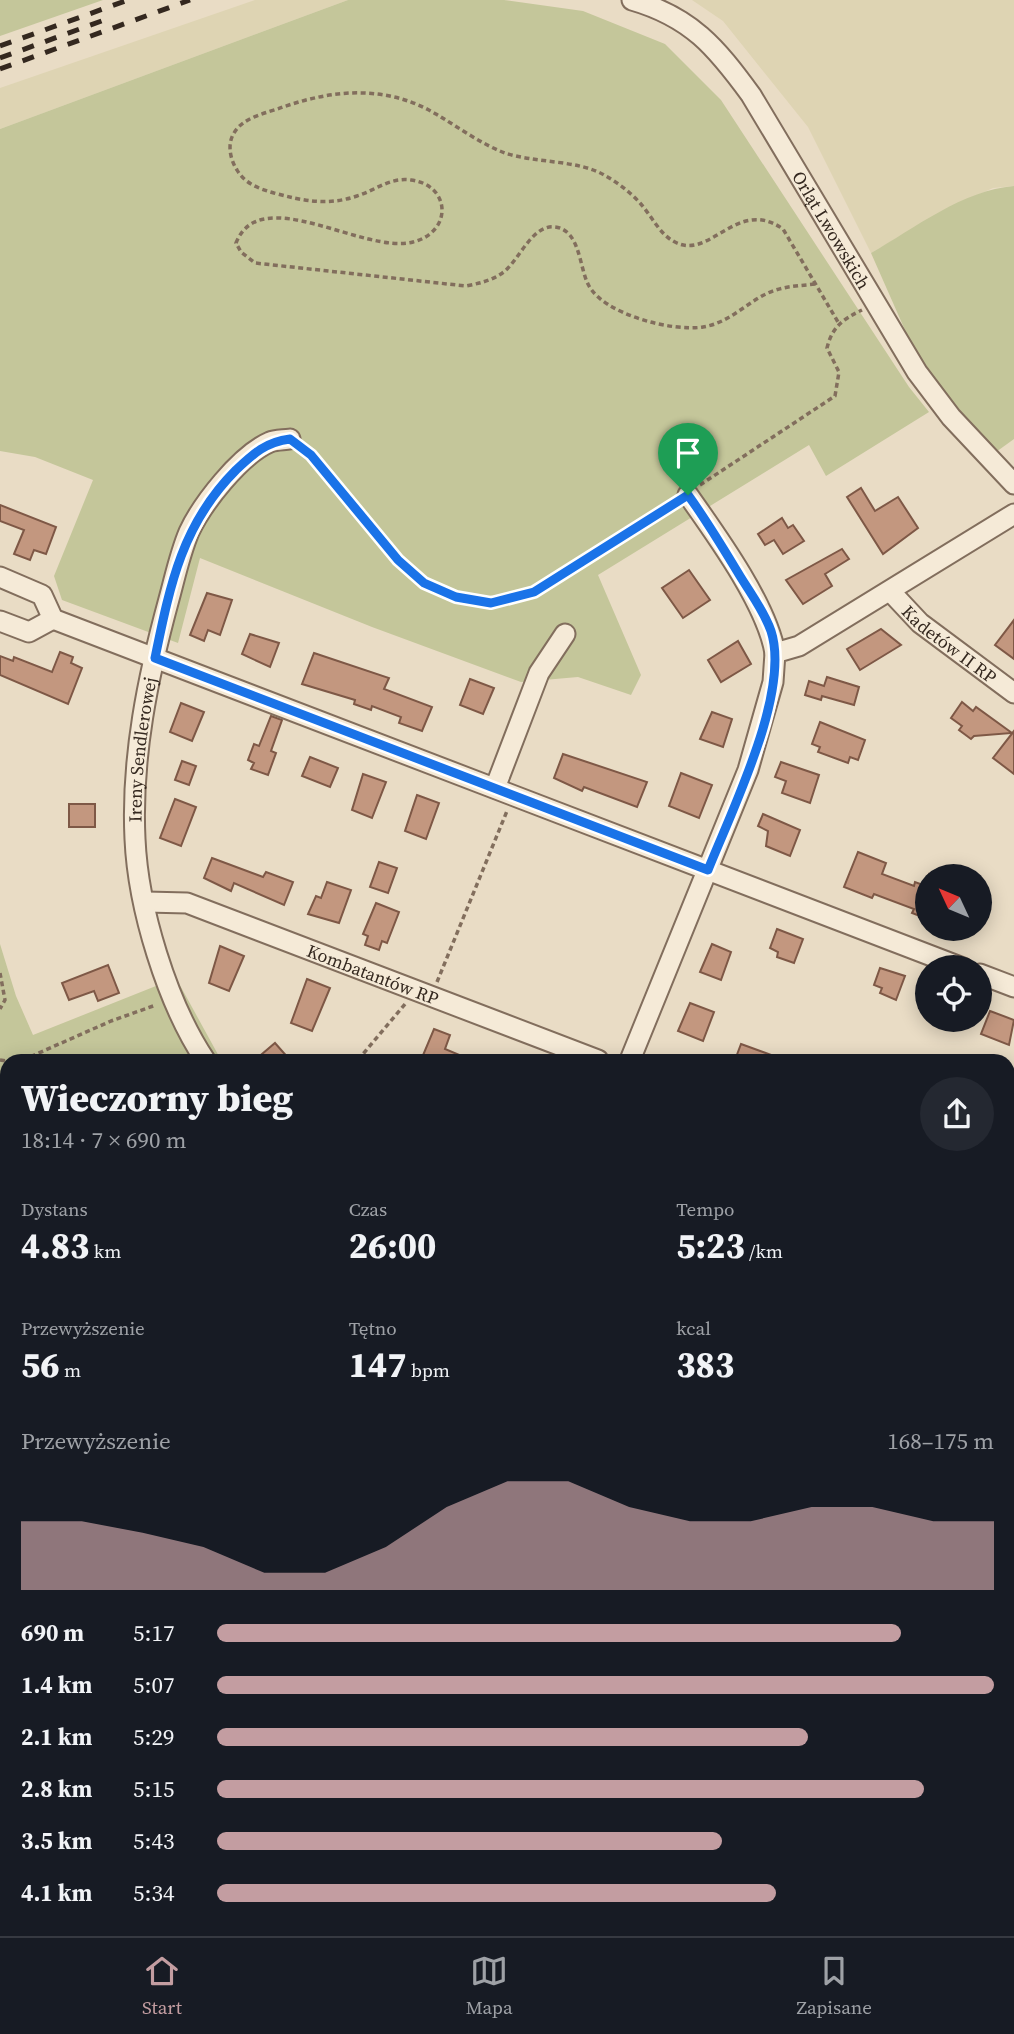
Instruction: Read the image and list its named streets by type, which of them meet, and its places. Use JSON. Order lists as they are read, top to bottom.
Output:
{
  "streets": {
    "street": [
      "Orląt Lwowskich",
      "Kadetów II RP",
      "Ireny Sendlerowej",
      "Kombatantów RP"
    ]
  },
  "crossings": [
    ["Ireny Sendlerowej", "Kombatantów RP"]
  ],
  "north": "top left",
  "page": {
    "heading": ["Wieczorny bieg", "18:14 · 7 × 690 m"],
    "stats": [
      ["Dystans", "4.83 km"],
      ["Czas", "26:00"],
      ["Tempo", "5:23 /km"],
      ["Przewyższenie", "56 m"],
      ["Tętno", "147 bpm"],
      ["kcal", "383"]
    ],
    "chart": ["Przewyższenie", "168–175 m"],
    "list": [
      {
        "name": "690 m",
        "note": "5:17"
      },
      {
        "name": "1.4 km",
        "note": "5:07"
      },
      {
        "name": "2.1 km",
        "note": "5:29"
      },
      {
        "name": "2.8 km",
        "note": "5:15"
      },
      {
        "name": "3.5 km",
        "note": "5:43"
      },
      {
        "name": "4.1 km",
        "note": "5:34"
      }
    ],
    "tabs": ["Start", "Mapa", "Zapisane"]
  }
}
